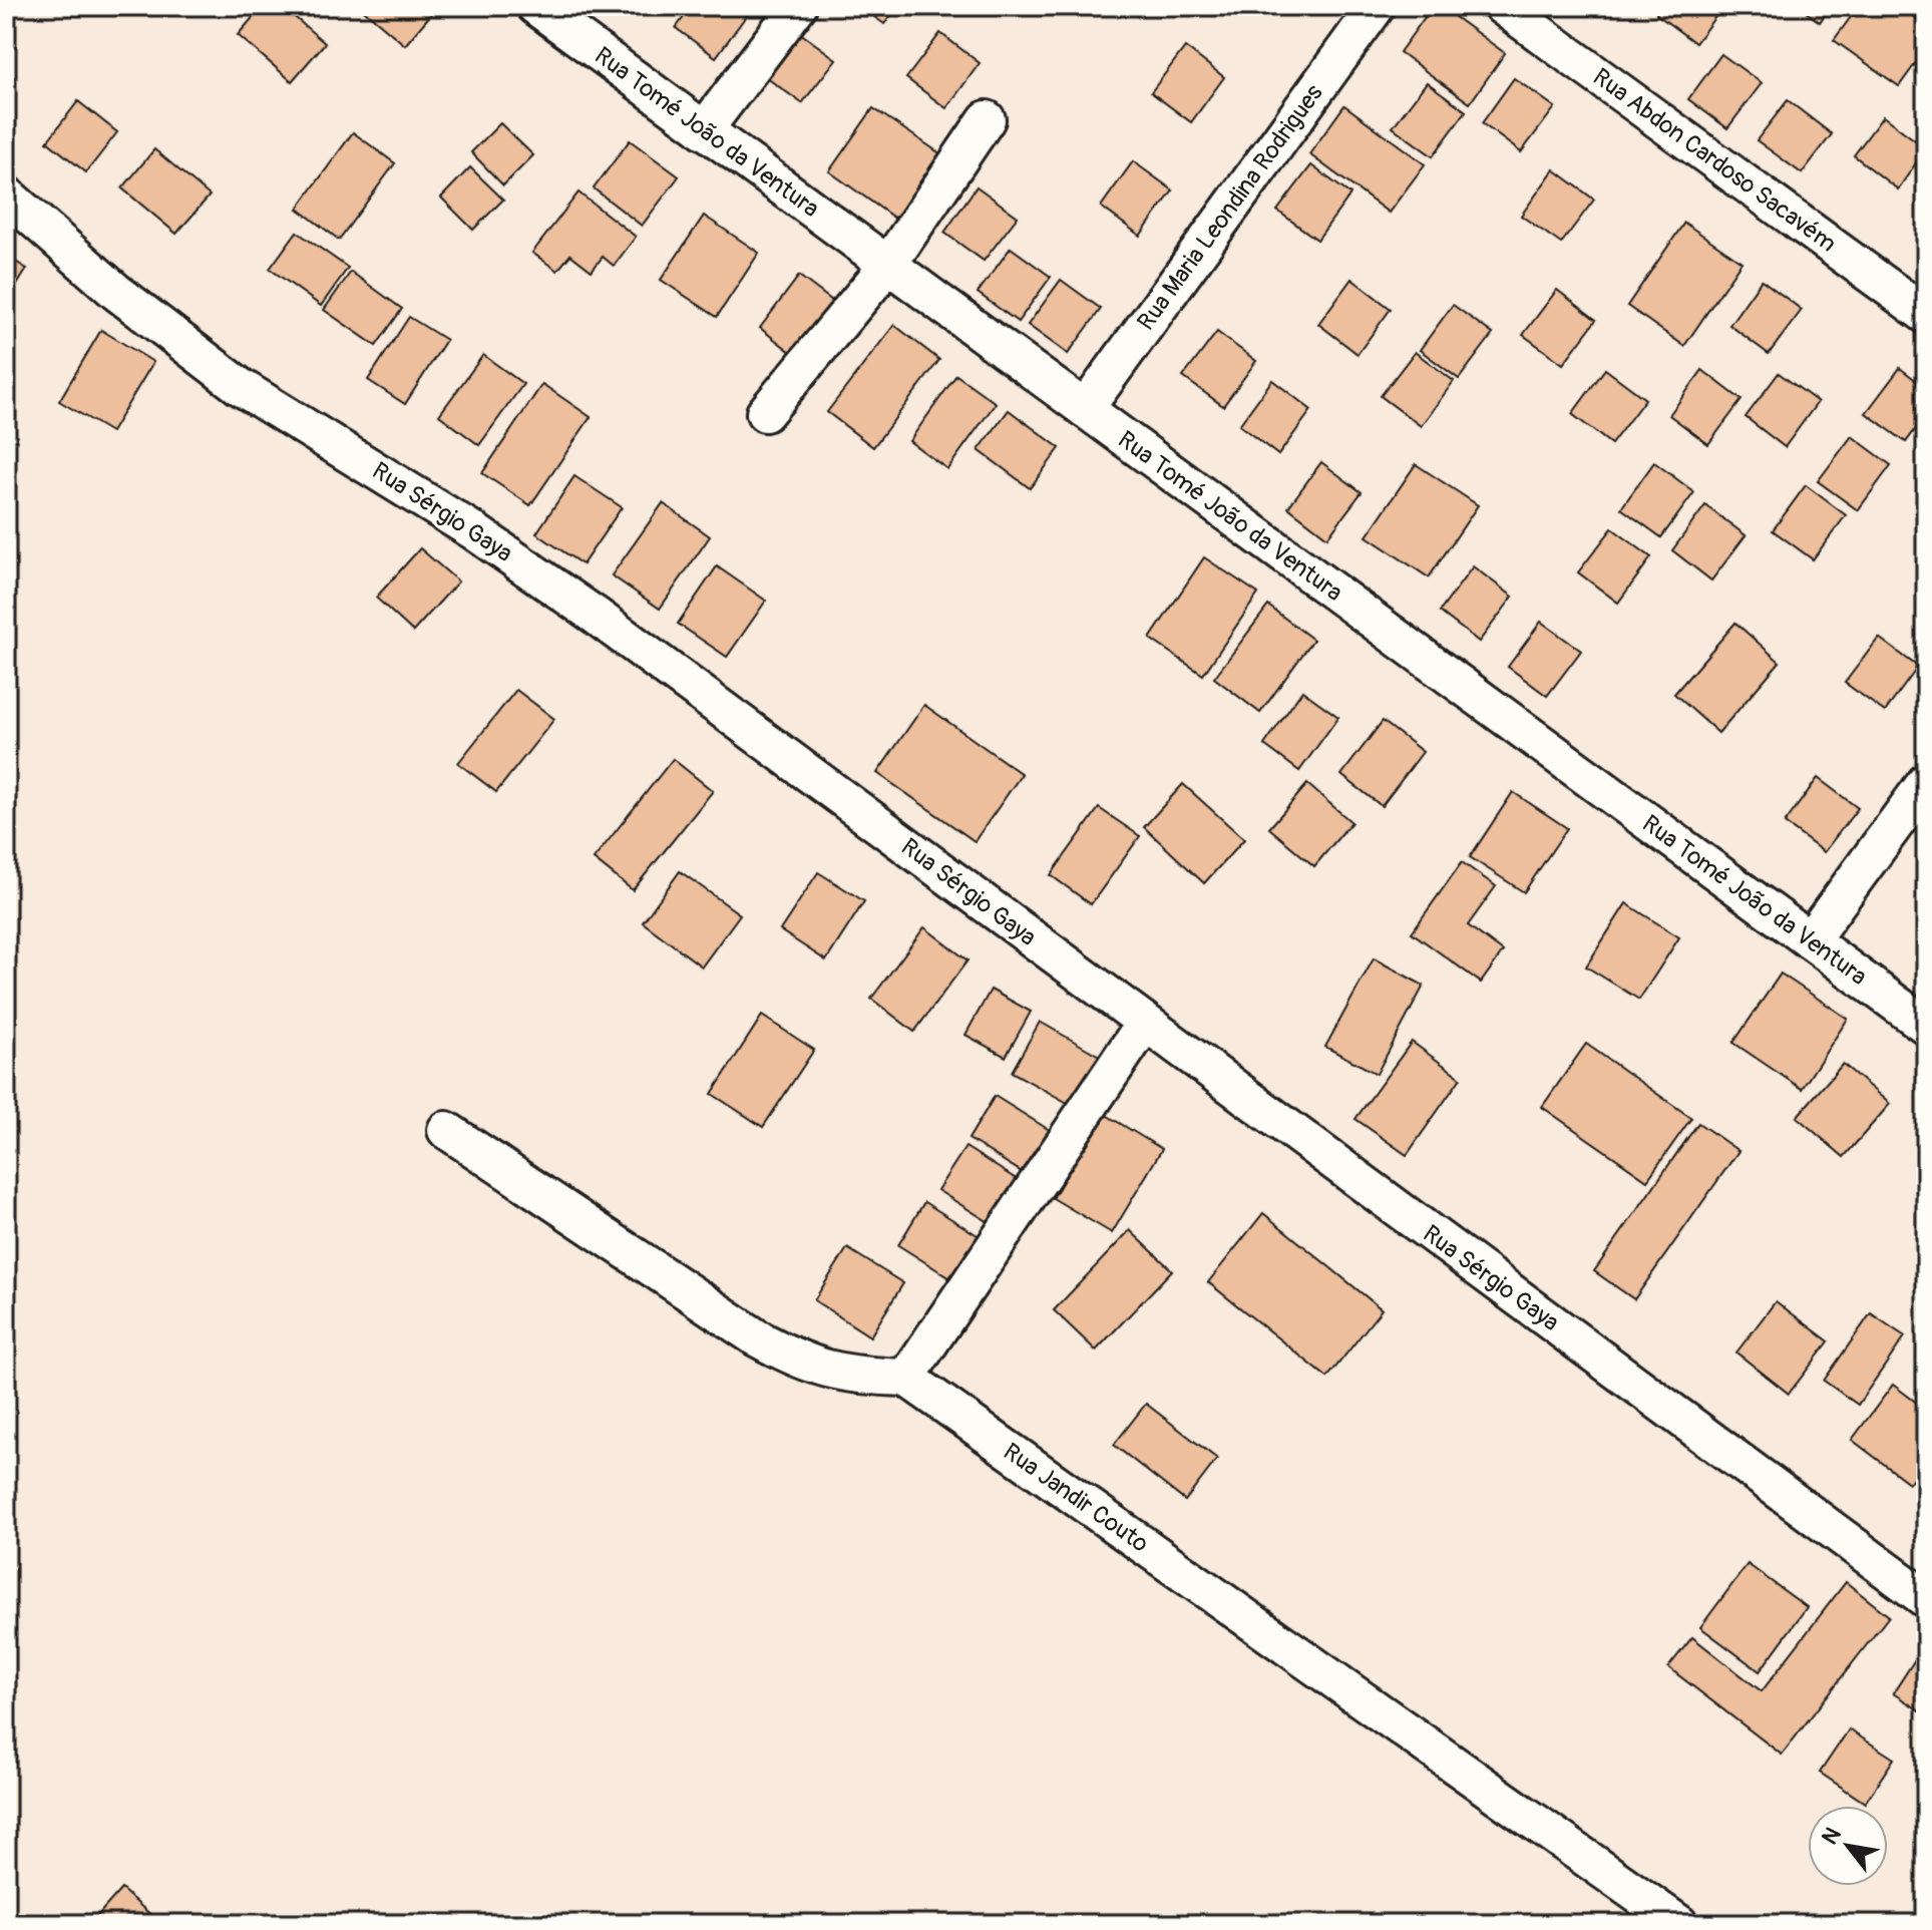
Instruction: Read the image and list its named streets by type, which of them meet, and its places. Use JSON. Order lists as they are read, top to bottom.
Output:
{
  "streets": {
    "street": [
      "Rua Tomé João da Ventura",
      "Rua Abdon Cardoso Sacavém",
      "Rua Maria Leondina Rodrigues",
      "Rua Sérgio Gaya",
      "Rua Jandir Couto"
    ]
  },
  "crossings": [
    ["Rua Tomé João da Ventura", "Rua Maria Leondina Rodrigues"]
  ],
  "north": "top left"
}
